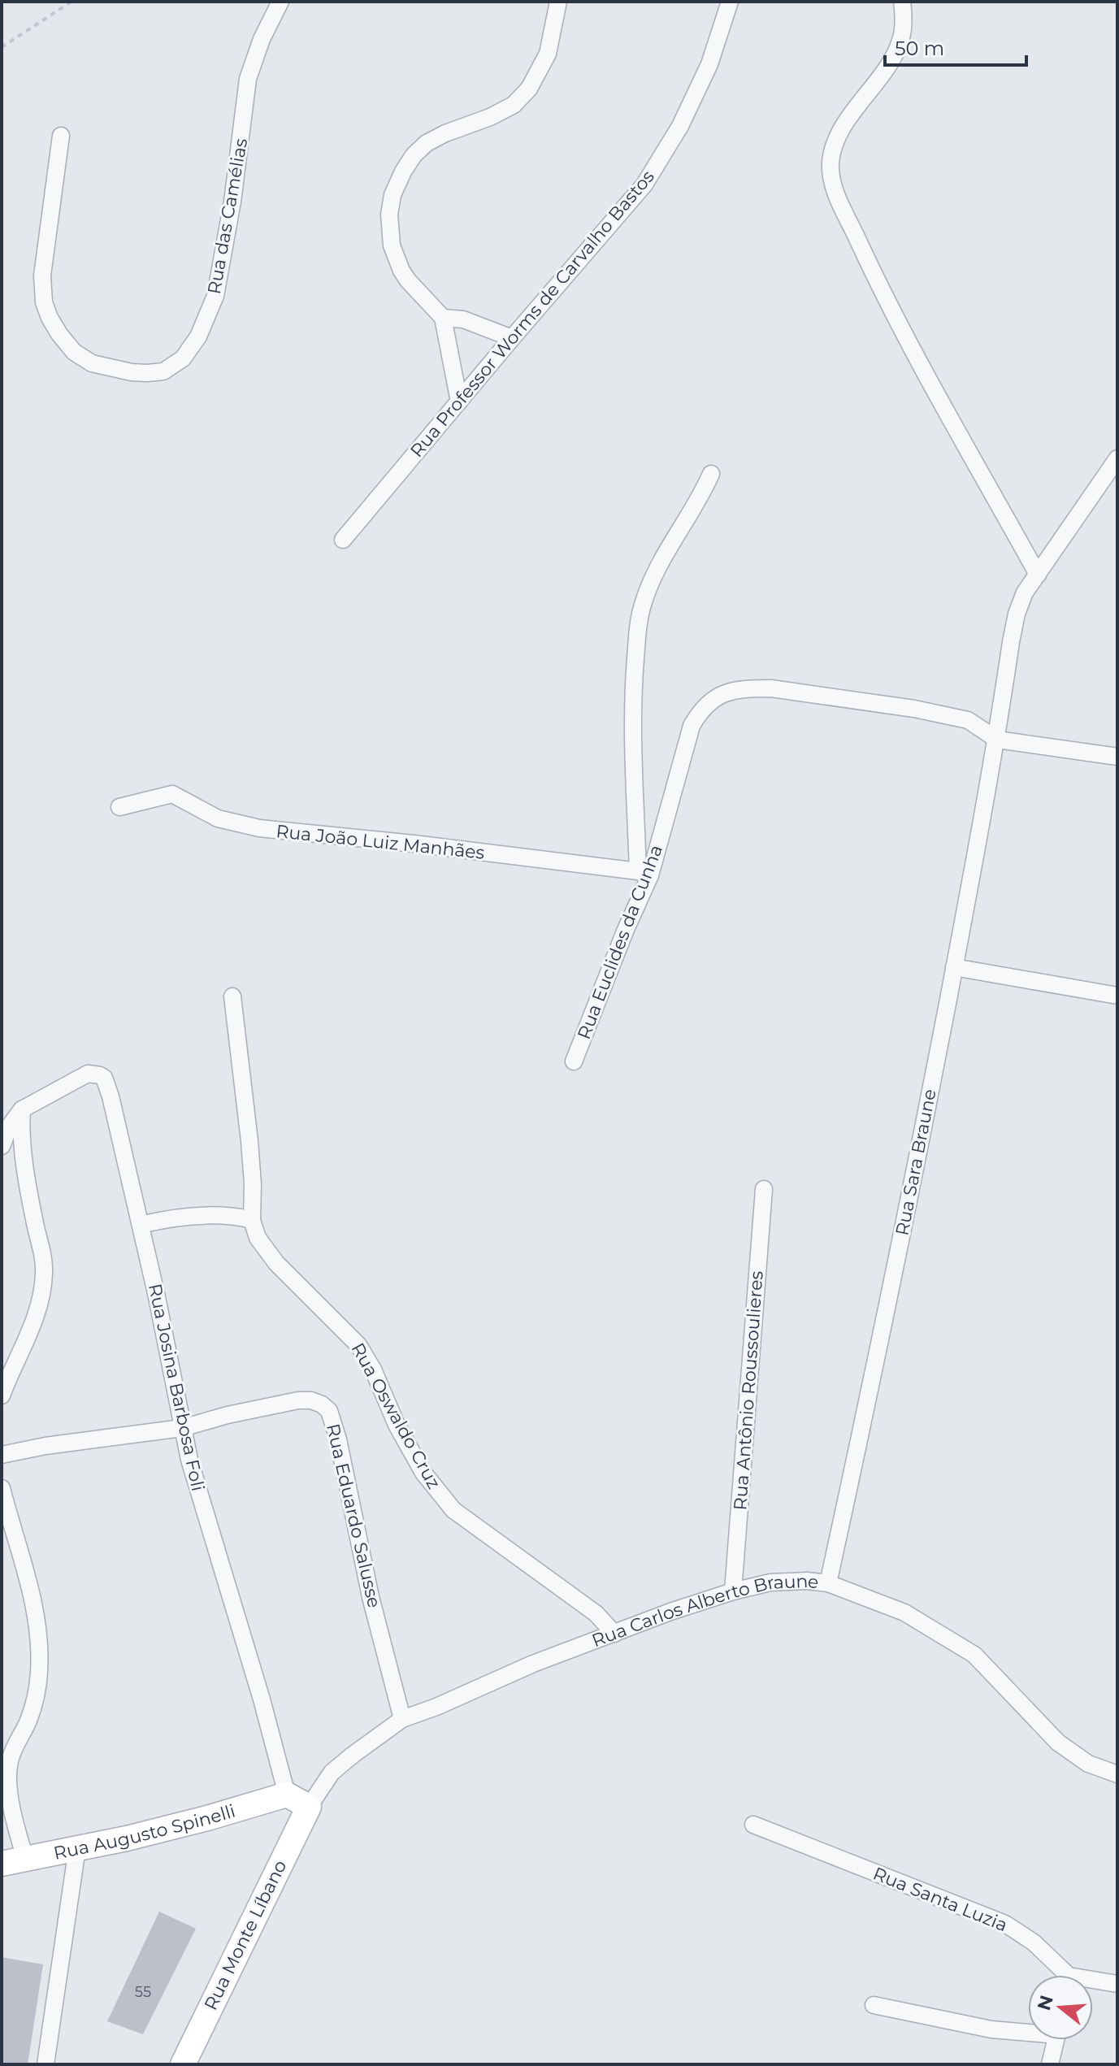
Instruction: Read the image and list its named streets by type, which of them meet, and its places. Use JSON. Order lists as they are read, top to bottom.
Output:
{
  "streets": {
    "street": [
      "Rua das Camélias",
      "Rua Professor Worms de Carvalho Bastos",
      "Rua João Luiz Manhães",
      "Rua Euclides da Cunha",
      "Rua Sara Braune",
      "Rua Josina Barbosa Foli",
      "Rua Antônio Roussoulieres",
      "Rua Oswaldo Cruz",
      "Rua Eduardo Salusse",
      "Rua Carlos Alberto Braune",
      "Rua Augusto Spinelli",
      "Rua Santa Luzia",
      "Rua Monte Líbano"
    ]
  },
  "crossings": [
    ["Rua João Luiz Manhães", "Rua Euclides da Cunha"],
    ["Rua Euclides da Cunha", "Rua Sara Braune"],
    ["Rua Sara Braune", "Rua Carlos Alberto Braune"],
    ["Rua Josina Barbosa Foli", "Rua Eduardo Salusse"],
    ["Rua Josina Barbosa Foli", "Rua Augusto Spinelli"],
    ["Rua Antônio Roussoulieres", "Rua Carlos Alberto Braune"],
    ["Rua Oswaldo Cruz", "Rua Carlos Alberto Braune"],
    ["Rua Eduardo Salusse", "Rua Carlos Alberto Braune"],
    ["Rua Carlos Alberto Braune", "Rua Monte Líbano"]
  ],
  "house_numbers": ["55"],
  "scale_bar": "50 m",
  "north": "left"
}
